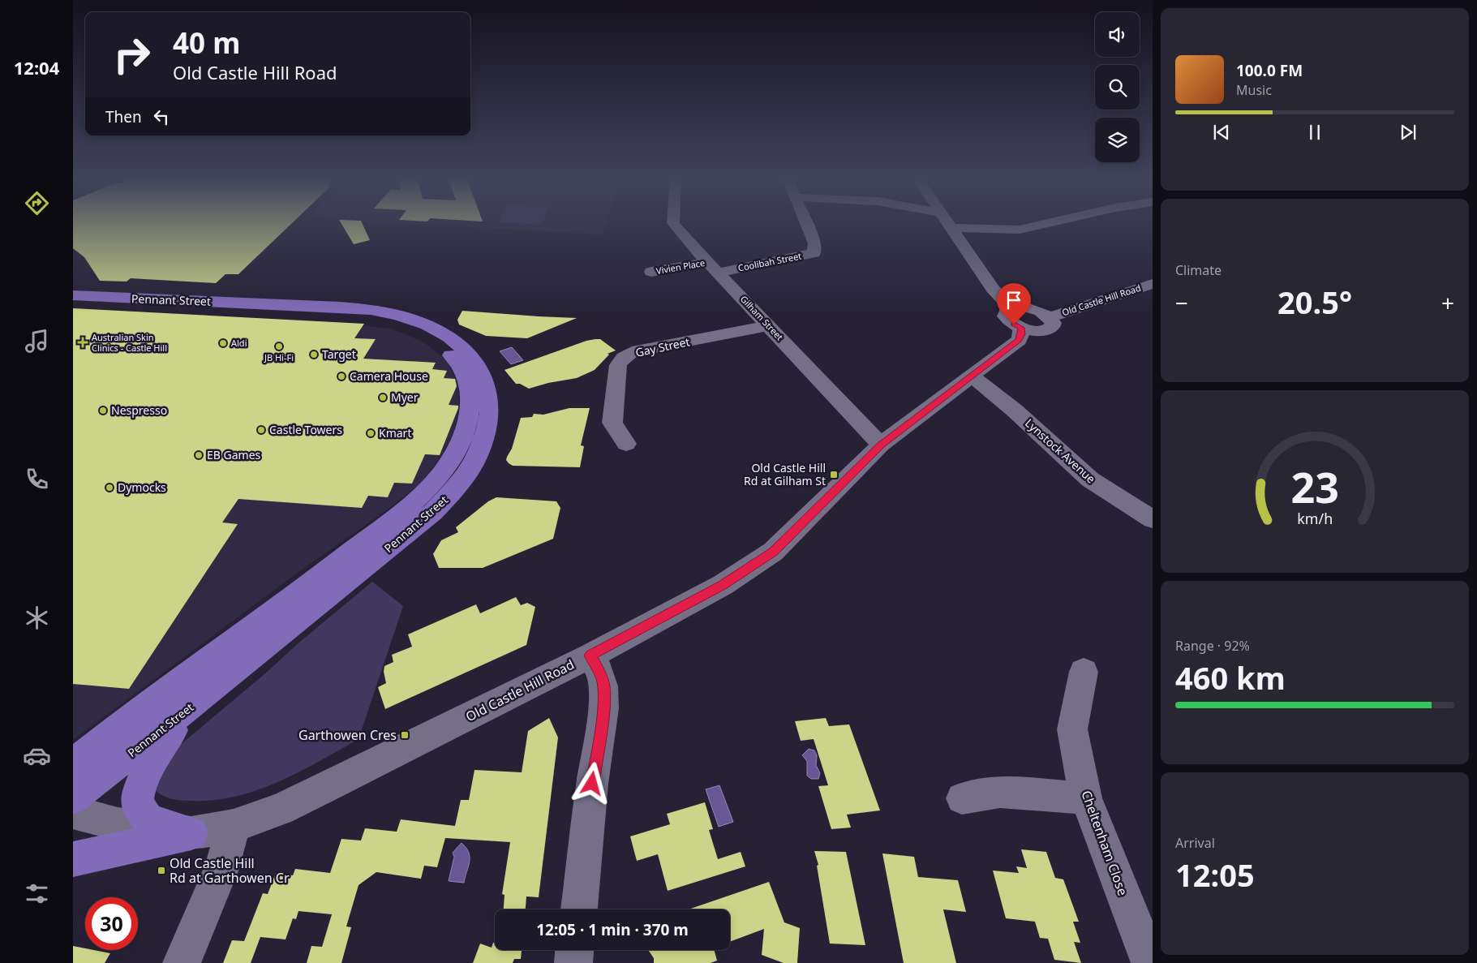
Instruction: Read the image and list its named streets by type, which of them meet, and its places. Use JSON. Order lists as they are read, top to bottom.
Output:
{
  "streets": {
    "main road": ["Pennant Street"],
    "street": [
      "Coolibah Street",
      "Vivien Place",
      "Old Castle Hill Road",
      "Gilham Street",
      "Gay Street",
      "Lynstock Avenue",
      "Cheltenham Close"
    ]
  },
  "crossings": [
    ["Coolibah Street", "Vivien Place"],
    ["Coolibah Street", "Gilham Street"],
    ["Vivien Place", "Gilham Street"],
    ["Old Castle Hill Road", "Gilham Street"],
    ["Old Castle Hill Road", "Lynstock Avenue"],
    ["Gilham Street", "Gay Street"]
  ],
  "places": {
    "health": ["Australian Skin Clinics - Castle Hill"],
    "other": [
      "Aldi",
      "JB Hi-Fi",
      "Target",
      "Camera House",
      "Myer",
      "Nespresso",
      "Castle Towers",
      "Kmart",
      "EB Games",
      "Dymocks"
    ],
    "transit": ["Old Castle Hill Rd at Gilham St", "Garthowen Cres", "Old Castle Hill Rd at Garthowen Cr"]
  },
  "page": {
    "tabs": "12:04",
    "turn": ["40 m", "Old Castle Hill Road"],
    "song": ["100.0 FM", "Music"],
    "then": "Then",
    "tile": [
      "Climate",
      ["Range · 92%", "460 km"],
      ["Arrival", "12:05"]
    ],
    "heat": ["−", "20.5°", "+"],
    "limit": "30",
    "trip": "12:05 · 1 min · 370 m",
    "gauge": ["23", "km/h"]
  }
}
